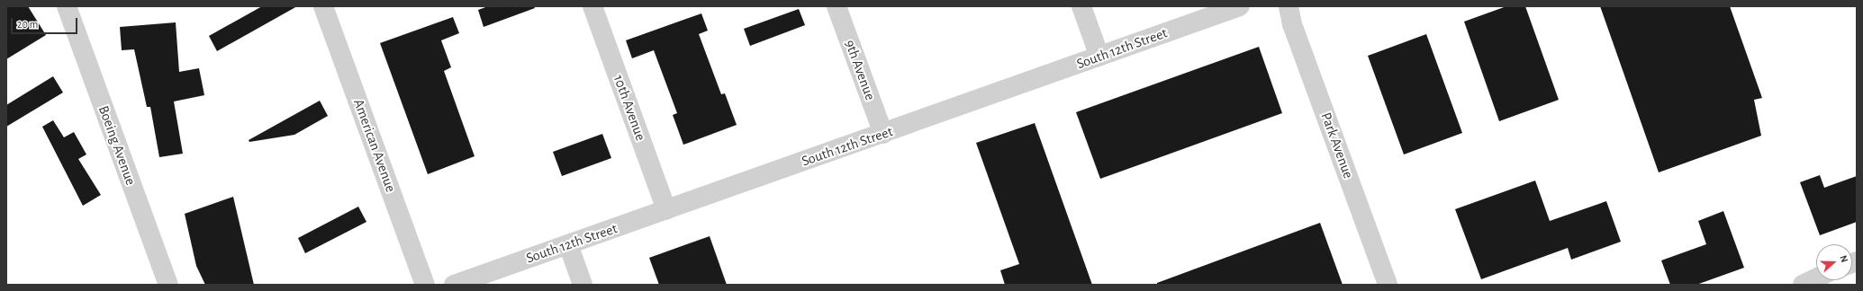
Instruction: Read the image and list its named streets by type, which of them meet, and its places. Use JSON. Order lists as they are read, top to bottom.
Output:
{
  "streets": {
    "street": [
      "South 12th Street",
      "9th Avenue",
      "10th Avenue",
      "Boeing Avenue",
      "American Avenue",
      "Park Avenue"
    ]
  },
  "crossings": [
    ["South 12th Street", "9th Avenue"],
    ["South 12th Street", "10th Avenue"]
  ],
  "scale_bar": "20 m",
  "north": "right"
}
